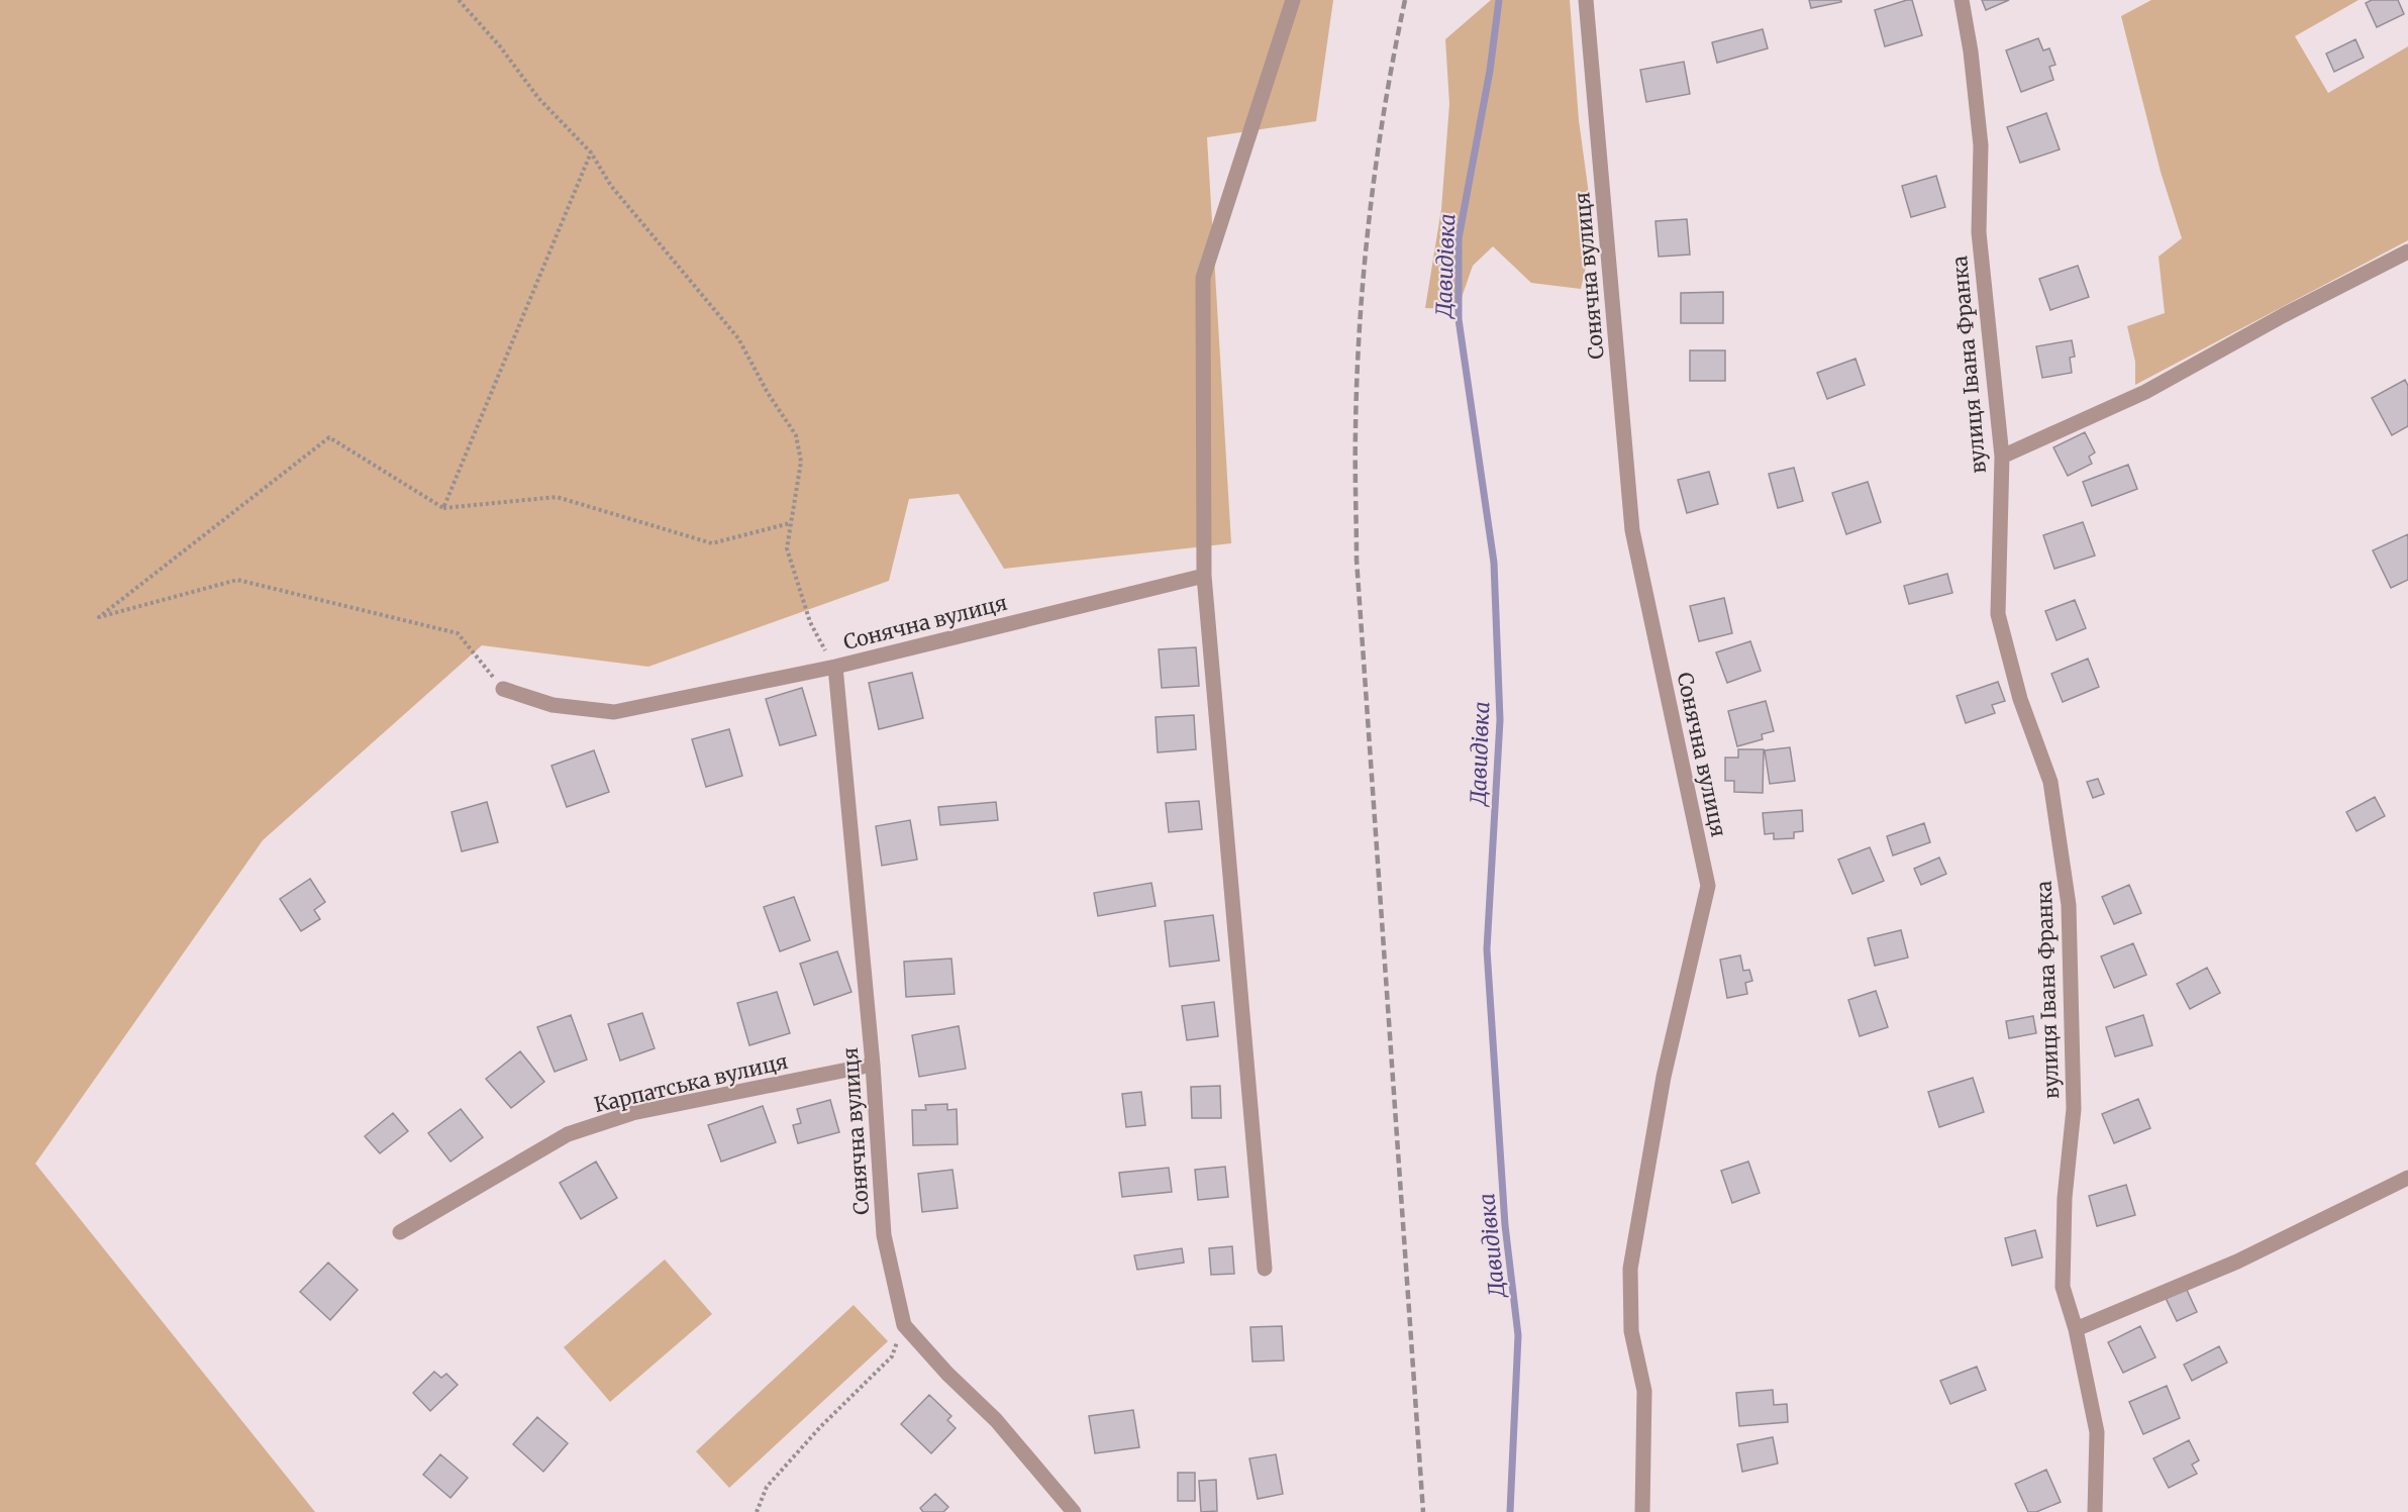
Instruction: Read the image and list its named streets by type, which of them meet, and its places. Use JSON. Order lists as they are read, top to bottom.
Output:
{
  "streets": {
    "street": ["Сонячна вулиця", "вулиця Івана Франка", "Карпатська вулиця"]
  },
  "crossings": [
    ["Сонячна вулиця", "Карпатська вулиця"]
  ],
  "water": ["Давидівка"]
}
